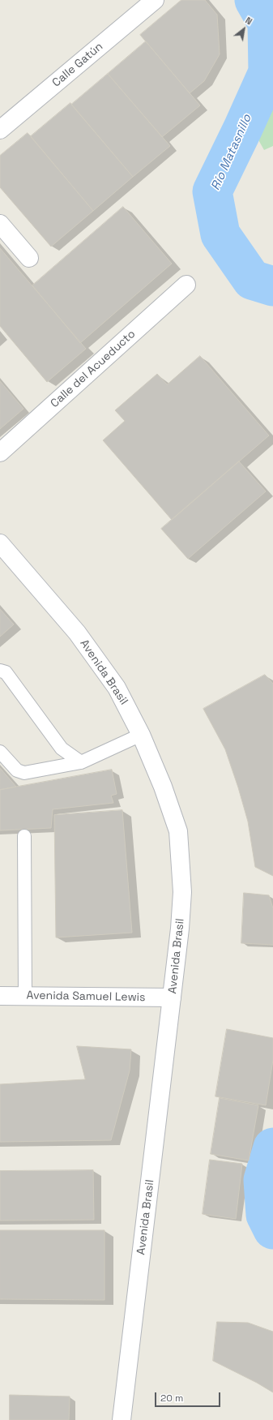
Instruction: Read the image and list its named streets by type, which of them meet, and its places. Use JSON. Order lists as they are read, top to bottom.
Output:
{
  "streets": {
    "main road": [
      "Calle Gatún",
      "Calle del Acueducto",
      "Avenida Brasil",
      "Avenida Samuel Lewis"
    ]
  },
  "crossings": [
    ["Avenida Brasil", "Avenida Samuel Lewis"]
  ],
  "water": ["Río Matasnillo"],
  "scale_bar": "20 m",
  "north": "top right"
}
